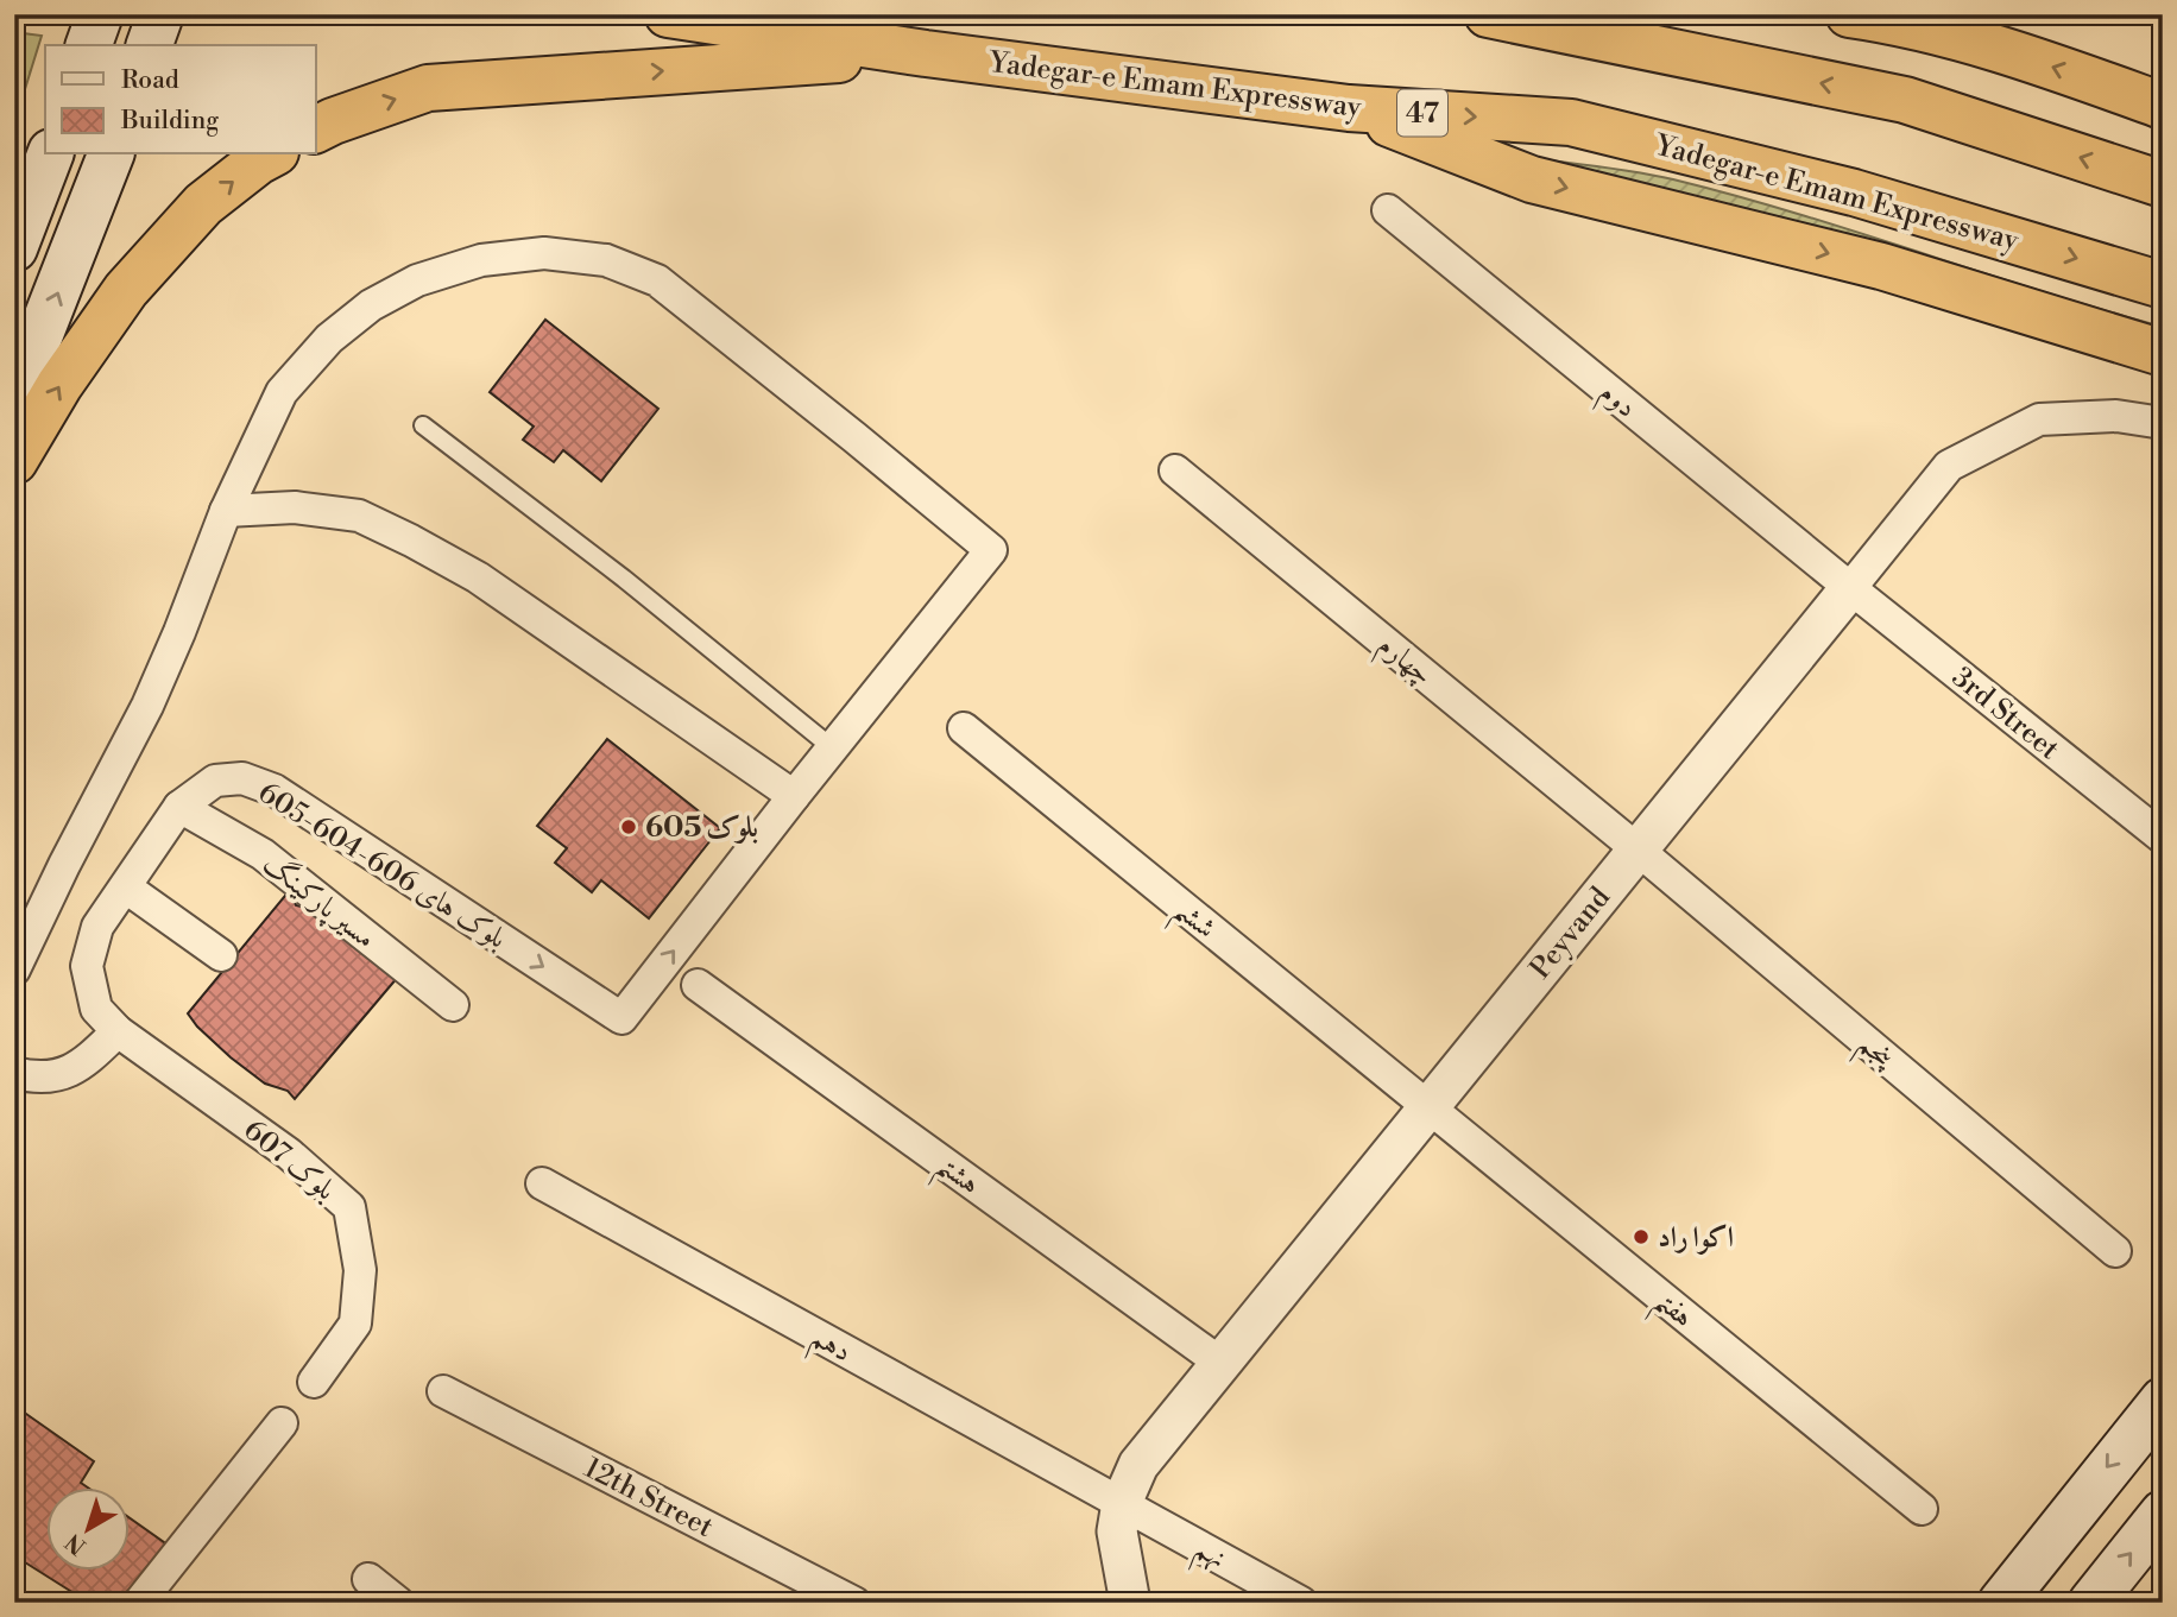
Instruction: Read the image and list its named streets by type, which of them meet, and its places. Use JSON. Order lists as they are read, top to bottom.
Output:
{
  "streets": {
    "highway": ["Yadegar-e Emam Expressway", "47"],
    "street": [
      "دوم",
      "چهارم",
      "3rd Street",
      "بلوک های 606-604-605",
      "مسیر پارکینگ",
      "ششم",
      "Peyvand",
      "پنجم",
      "بلوک 607",
      "هشتم",
      "هفتم",
      "دهم",
      "12th Street",
      "نهم"
    ]
  },
  "crossings": [
    ["دوم", "3rd Street"],
    ["دوم", "Peyvand"],
    ["چهارم", "Peyvand"],
    ["چهارم", "پنجم"],
    ["3rd Street", "Peyvand"],
    ["بلوک های 606-604-605", "مسیر پارکینگ"],
    ["بلوک های 606-604-605", "بلوک 607"],
    ["ششم", "Peyvand"],
    ["ششم", "هفتم"],
    ["Peyvand", "پنجم"],
    ["Peyvand", "هشتم"],
    ["Peyvand", "هفتم"],
    ["Peyvand", "دهم"],
    ["Peyvand", "نهم"],
    ["دهم", "نهم"]
  ],
  "places": ["بلوک 605", "اکوا راد"],
  "legend": ["Road", "Building"],
  "north": "bottom left"
}
